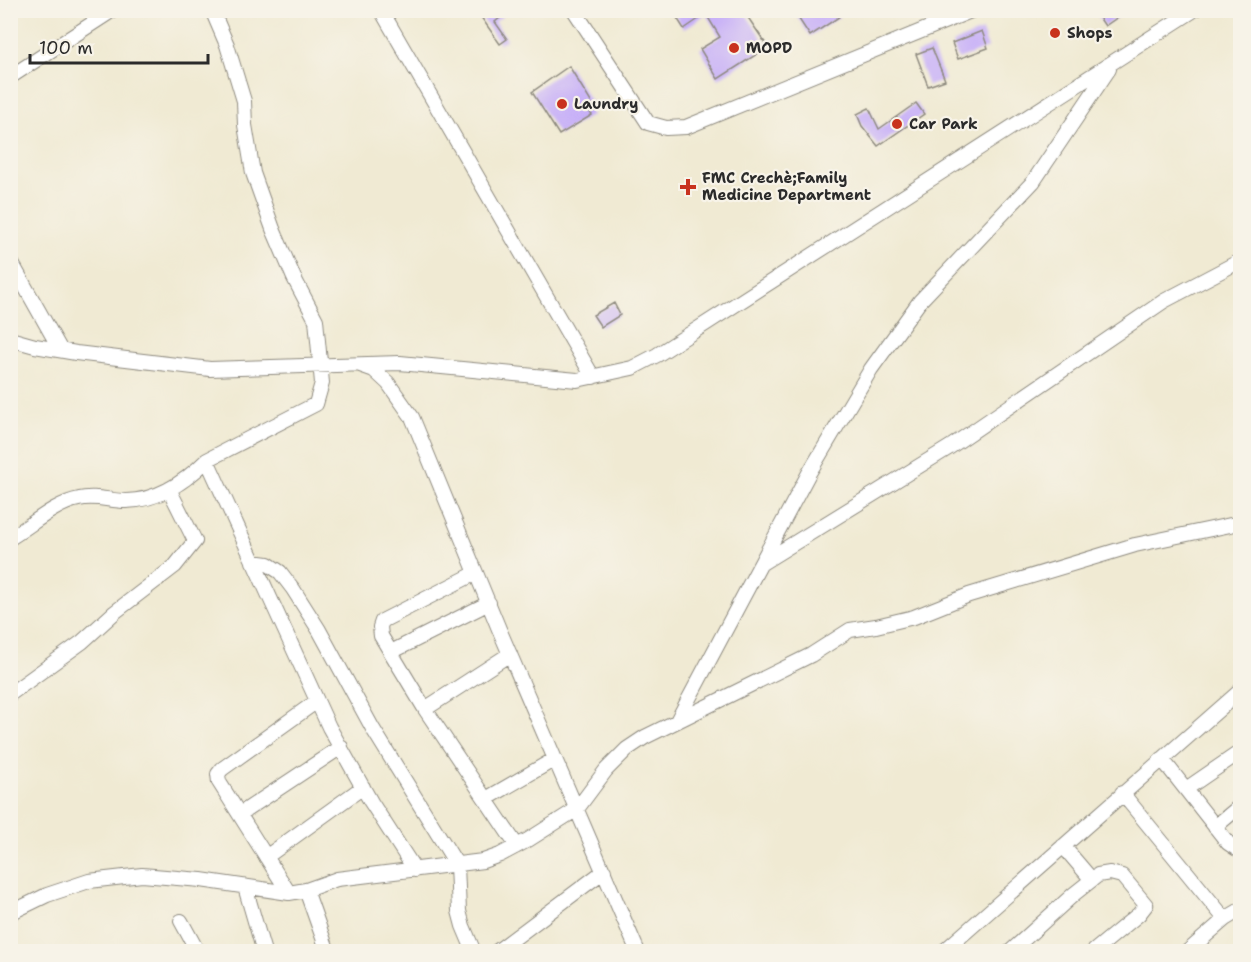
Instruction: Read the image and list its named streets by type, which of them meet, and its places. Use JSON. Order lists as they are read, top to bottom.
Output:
{
  "places": {
    "other": [
      "Shops",
      "MOPD",
      "Laundry",
      "Car Park"
    ],
    "health": ["FMC Crechè;Family Medicine Department"]
  },
  "scale_bar": "100 m"
}
